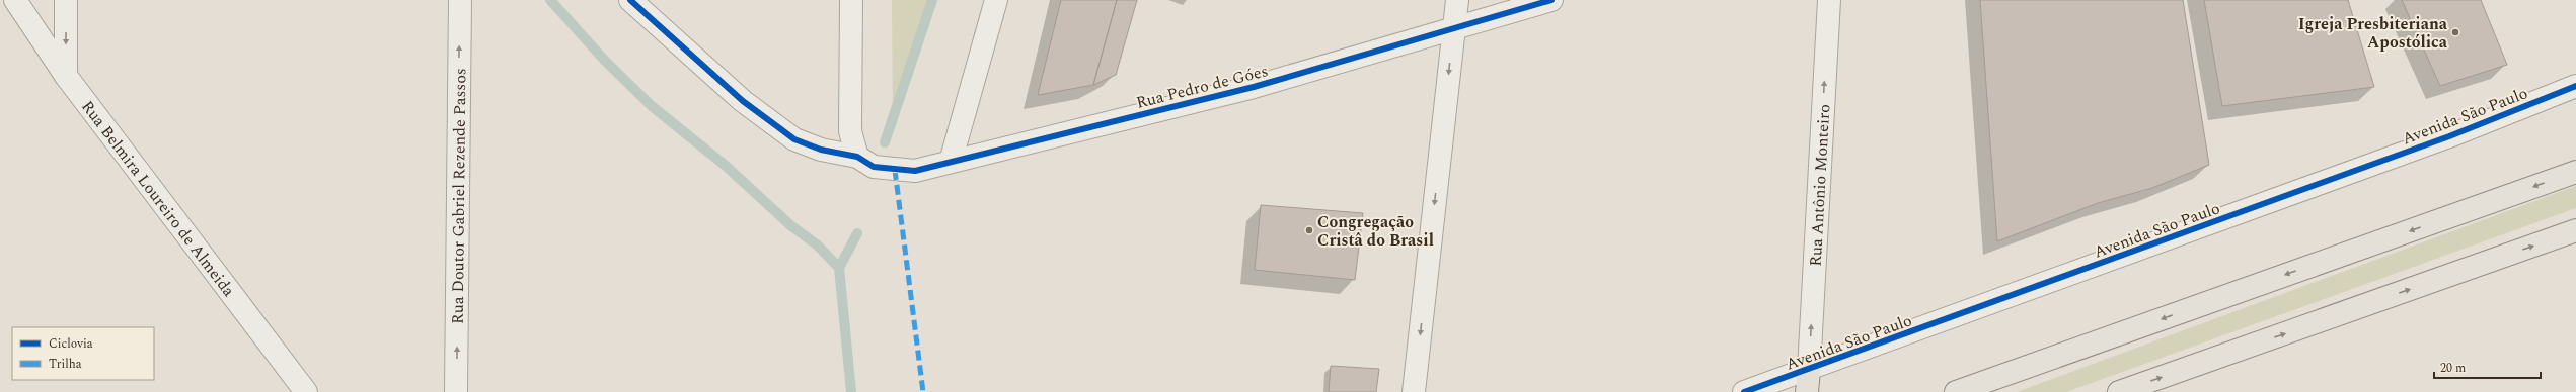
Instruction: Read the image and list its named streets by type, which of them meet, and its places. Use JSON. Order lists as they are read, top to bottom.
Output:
{
  "streets": {
    "street": [
      "Rua Pedro de Góes",
      "Avenida São Paulo",
      "Rua Antônio Monteiro",
      "Rua Doutor Gabriel Rezende Passos",
      "Rua Belmira Loureiro de Almeida"
    ]
  },
  "crossings": [
    ["Avenida São Paulo", "Rua Antônio Monteiro"]
  ],
  "one_way": ["Rua Antônio Monteiro", "Rua Doutor Gabriel Rezende Passos"],
  "places": ["Igreja Presbiteriana Apostólica", "Congregação Cristâ do Brasil"],
  "legend": ["Ciclovia", "Trilha"],
  "scale_bar": "20 m"
}
